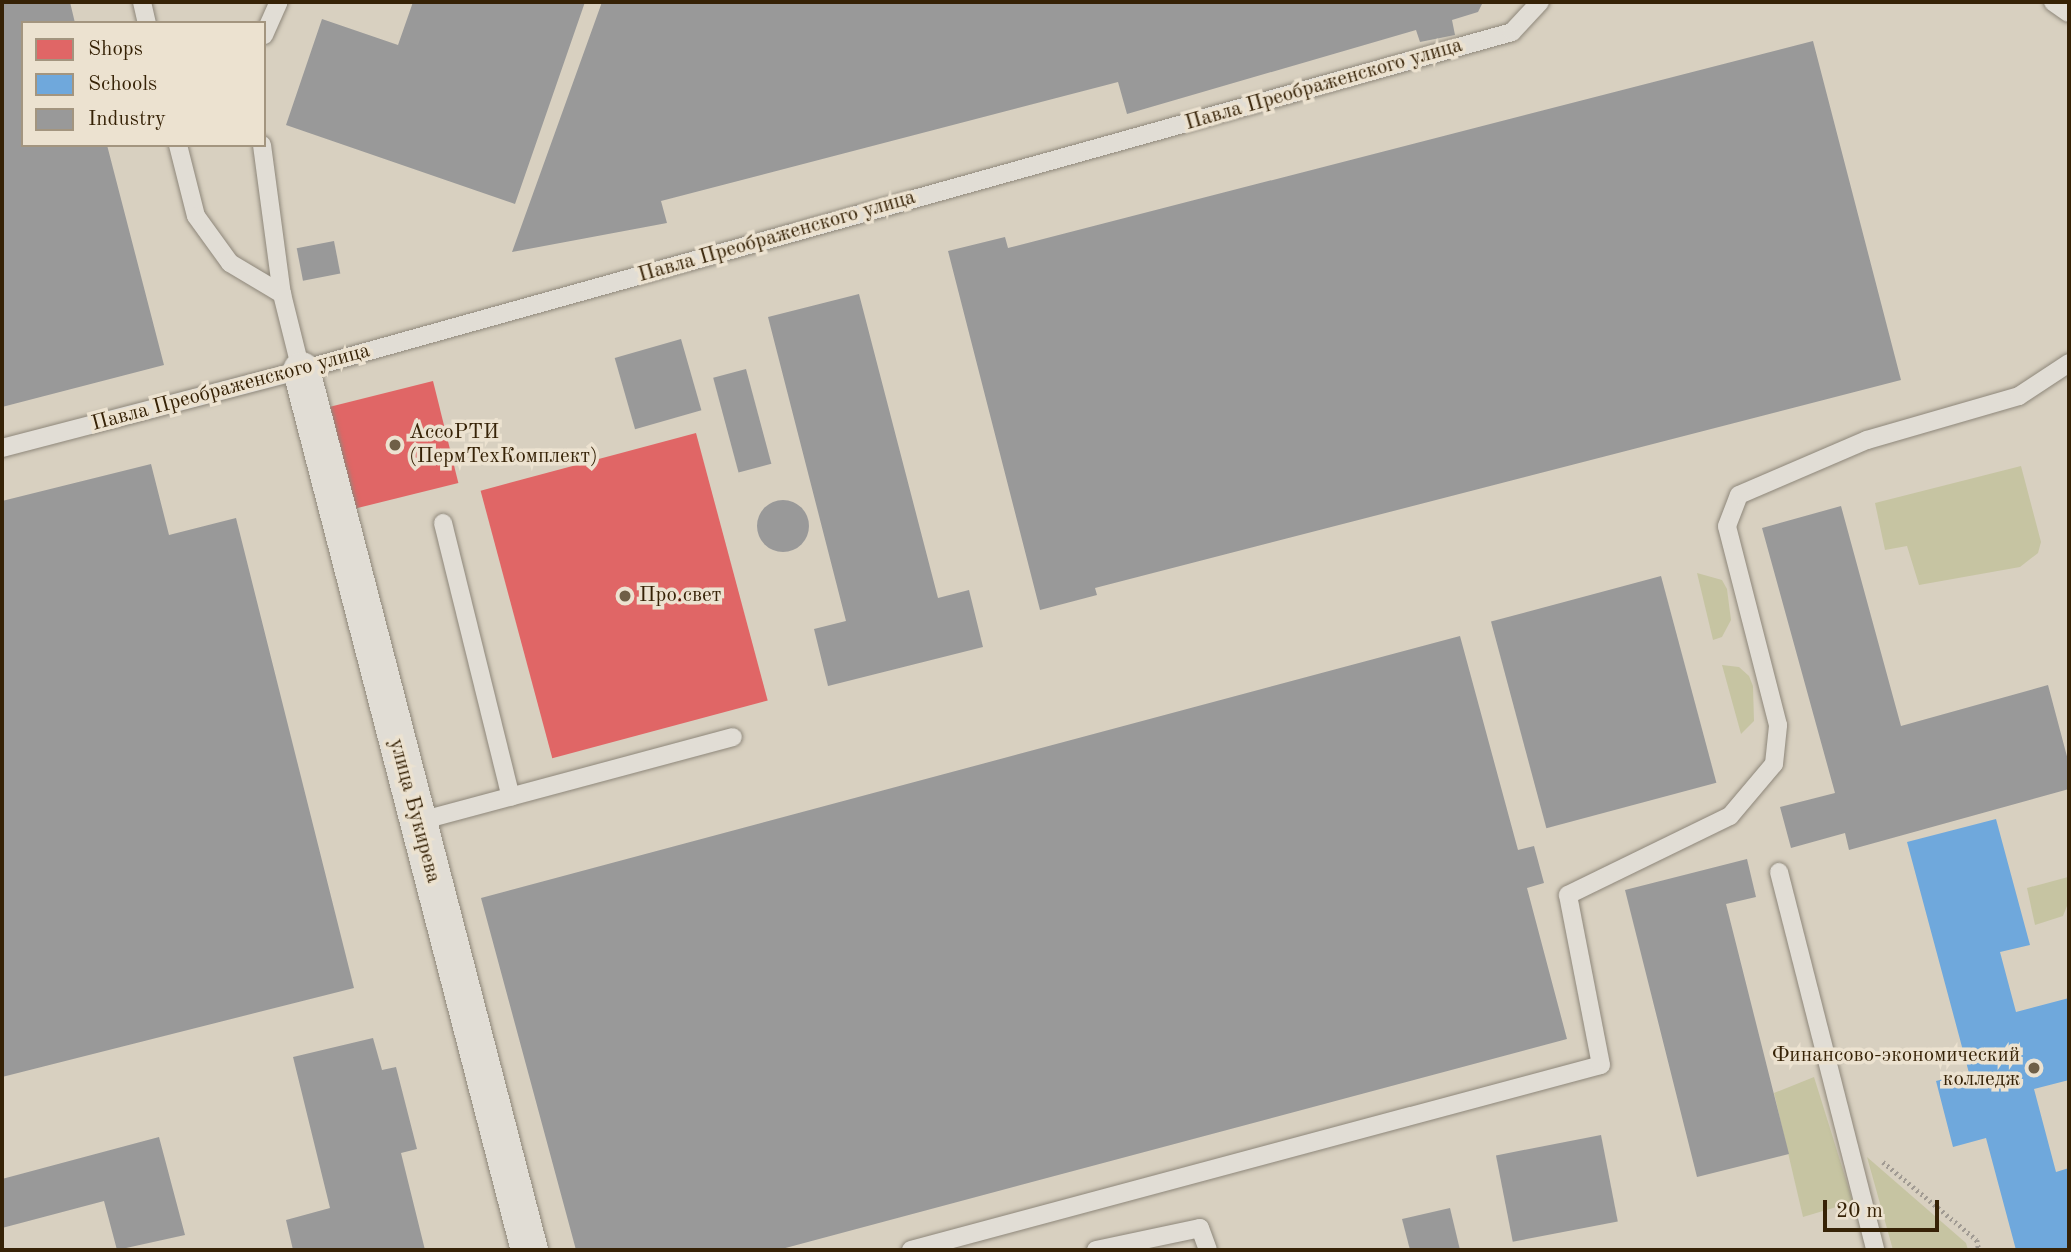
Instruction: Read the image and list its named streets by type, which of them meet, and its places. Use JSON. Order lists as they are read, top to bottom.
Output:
{
  "streets": {
    "street": ["улица Букирева"],
    "lane": ["Павла Преображенского улица"]
  },
  "crossings": [
    ["Павла Преображенского улица", "улица Букирева"]
  ],
  "places": ["АссоРТИ (ПермТехКомплект)", "Про.свет", "Финансово-экономический колледж"],
  "legend": ["Shops", "Schools", "Industry"],
  "scale_bar": "20 m"
}
